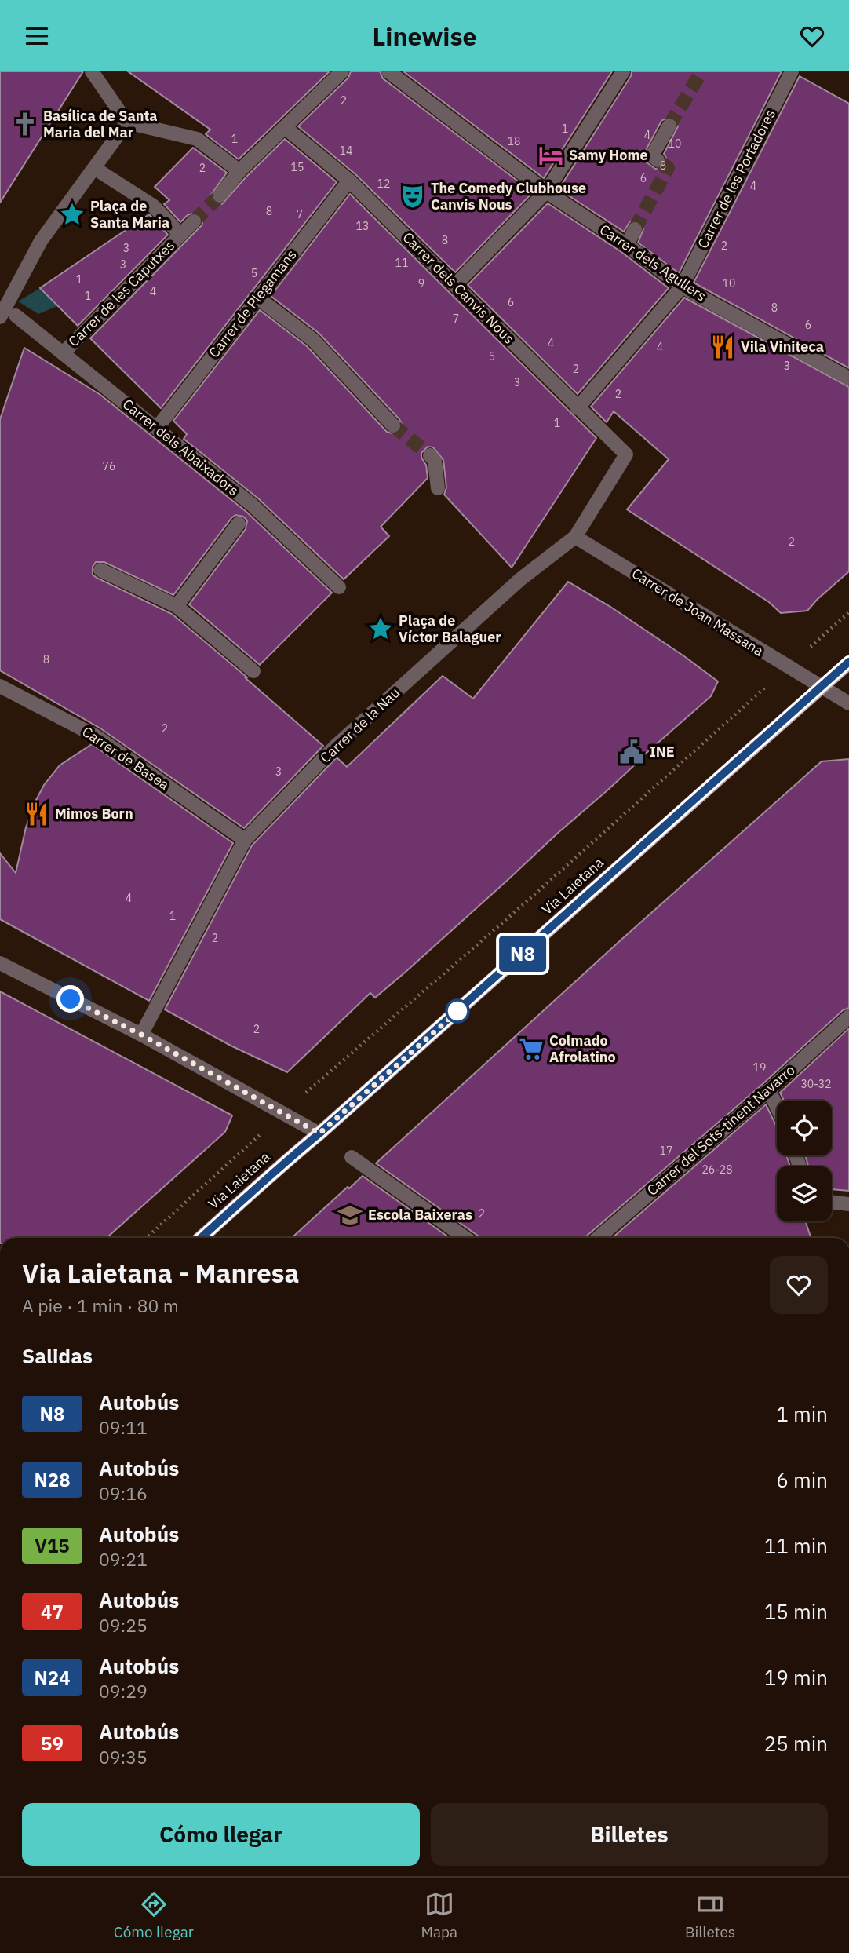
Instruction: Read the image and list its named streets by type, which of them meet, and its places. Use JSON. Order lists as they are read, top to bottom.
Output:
{
  "streets": {
    "main road": ["Via Laietana"],
    "street": [
      "Carrer de les Portadores",
      "Carrer dels Agullers",
      "Carrer dels Canvis Nous",
      "Carrer de les Caputxes",
      "Carrer de Plegamans",
      "Carrer dels Abaixadors",
      "Carrer de Joan Massana",
      "Carrer de la Nau",
      "Carrer de Basea",
      "Carrer del Sots-tinent Navarro"
    ]
  },
  "crossings": [
    ["Carrer de les Portadores", "Carrer dels Agullers"],
    ["Carrer de les Portadores", "Carrer dels Canvis Nous"],
    ["Carrer dels Canvis Nous", "Carrer de Plegamans"],
    ["Carrer dels Canvis Nous", "Carrer de la Nau"],
    ["Carrer de les Caputxes", "Carrer dels Abaixadors"],
    ["Carrer de Plegamans", "Carrer dels Abaixadors"],
    ["Carrer de Joan Massana", "Carrer de la Nau"],
    ["Carrer de Joan Massana", "Via Laietana"],
    ["Carrer de la Nau", "Carrer de Basea"]
  ],
  "places": {
    "church": ["Basílica de Santa Maria del Mar"],
    "hotel": ["Samy Home"],
    "theatre": ["The Comedy Clubhouse Canvis Nous"],
    "place": ["Plaça de Santa Maria", "Plaça de Víctor Balaguer"],
    "restaurant": ["Vila Viniteca", "Mimos Born"],
    "public building": ["INE"],
    "supermarket": ["Colmado Afrolatino"],
    "school or university": ["Escola Baixeras"]
  },
  "lines": ["bus line N8"],
  "house_numbers": [
    "2",
    "1",
    "4",
    "1",
    "18",
    "10",
    "14",
    "8",
    "15",
    "2",
    "6",
    "12",
    "4",
    "8",
    "7",
    "13",
    "8",
    "2",
    "3",
    "11",
    "3",
    "5",
    "1",
    "9",
    "10",
    "4",
    "1",
    "6",
    "8",
    "7",
    "6",
    "4",
    "4",
    "5",
    "3",
    "2",
    "3",
    "2",
    "1",
    "76",
    "2",
    "8",
    "2",
    "3",
    "4",
    "1",
    "2",
    "2",
    "19",
    "30-32",
    "17",
    "26-28",
    "2"
  ],
  "page": {
    "header": "Linewise",
    "on_map": "N8",
    "heading": [
      ["Via Laietana - Manresa", "A pie · 1 min · 80 m"],
      "Salidas"
    ],
    "list": [
      {
        "mark": "N8",
        "name": "Autobús",
        "note": "09:11",
        "value": "1 min"
      },
      {
        "mark": "N28",
        "name": "Autobús",
        "note": "09:16",
        "value": "6 min"
      },
      {
        "mark": "V15",
        "name": "Autobús",
        "note": "09:21",
        "value": "11 min"
      },
      {
        "mark": "47",
        "name": "Autobús",
        "note": "09:25",
        "value": "15 min"
      },
      {
        "mark": "N24",
        "name": "Autobús",
        "note": "09:29",
        "value": "19 min"
      },
      {
        "mark": "59",
        "name": "Autobús",
        "note": "09:35",
        "value": "25 min"
      }
    ],
    "buttons": ["Cómo llegar", "Billetes"],
    "tabs": ["Cómo llegar", "Mapa", "Billetes"]
  }
}
